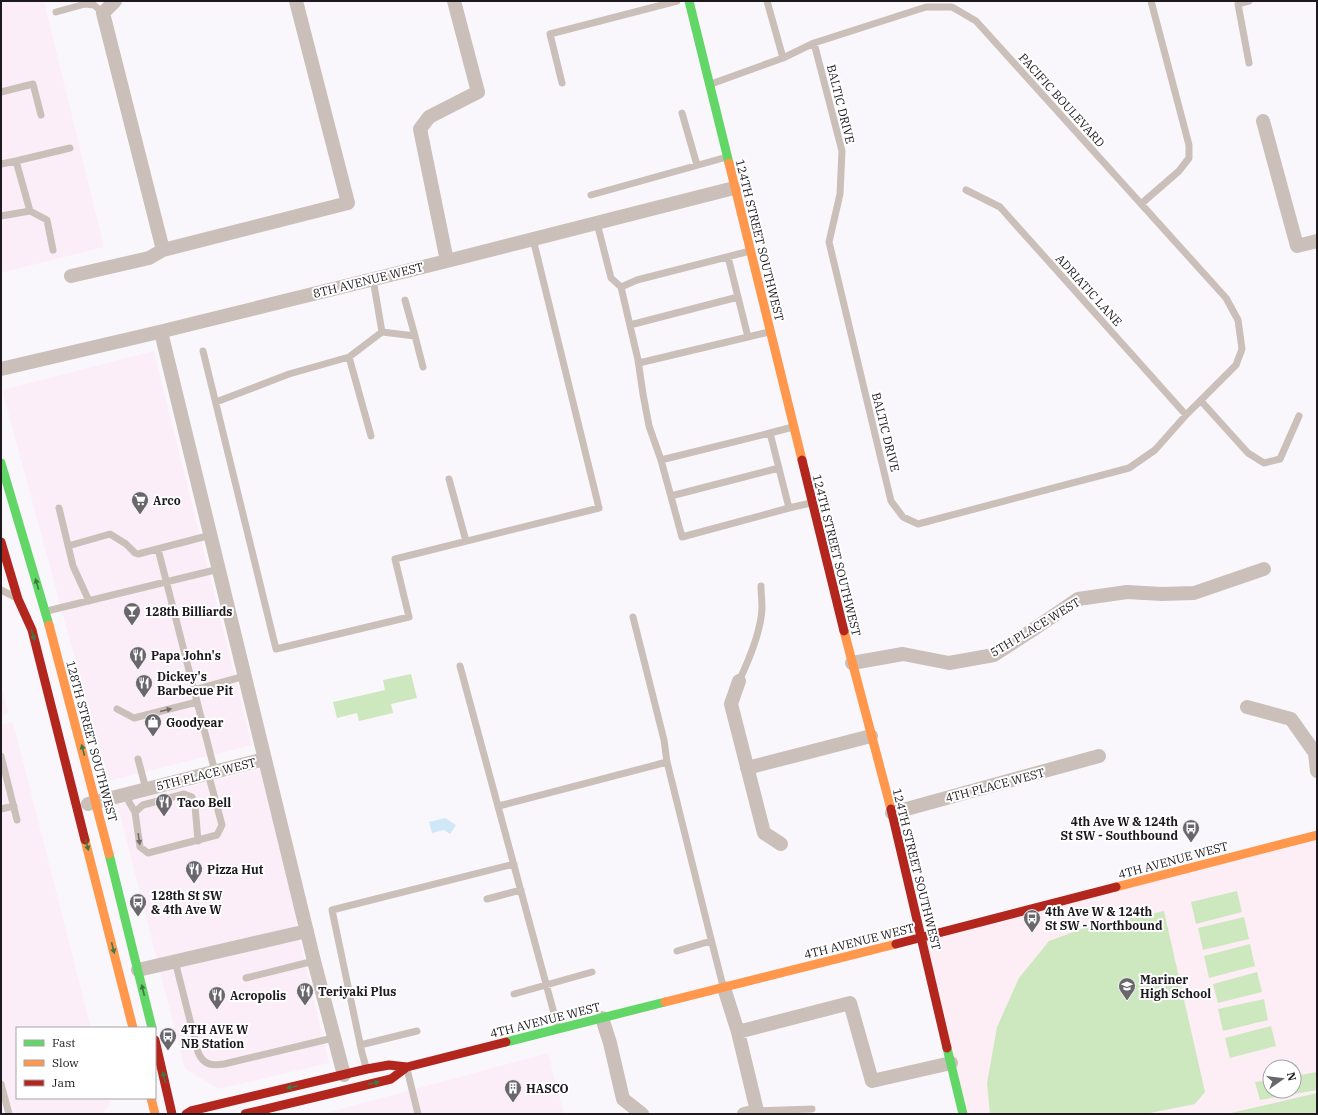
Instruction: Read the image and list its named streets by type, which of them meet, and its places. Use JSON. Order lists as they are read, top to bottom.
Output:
{
  "streets": {
    "street": [
      "124TH STREET SOUTHWEST",
      "8TH AVENUE WEST",
      "5TH PLACE WEST",
      "128TH STREET SOUTHWEST",
      "4TH PLACE WEST",
      "4TH AVENUE WEST"
    ],
    "lane": ["PACIFIC BOULEVARD", "BALTIC DRIVE", "ADRIATIC LANE"]
  },
  "crossings": [
    ["PACIFIC BOULEVARD", "BALTIC DRIVE"],
    ["PACIFIC BOULEVARD", "124TH STREET SOUTHWEST"],
    ["PACIFIC BOULEVARD", "ADRIATIC LANE"],
    ["BALTIC DRIVE", "ADRIATIC LANE"],
    ["124TH STREET SOUTHWEST", "8TH AVENUE WEST"],
    ["124TH STREET SOUTHWEST", "5TH PLACE WEST"],
    ["124TH STREET SOUTHWEST", "4TH PLACE WEST"],
    ["124TH STREET SOUTHWEST", "4TH AVENUE WEST"],
    ["5TH PLACE WEST", "128TH STREET SOUTHWEST"]
  ],
  "places": {
    "supermarket": ["Arco"],
    "bar": ["128th Billiards"],
    "restaurant": [
      "Papa John's",
      "Dickey's Barbecue Pit",
      "Taco Bell",
      "Pizza Hut",
      "Teriyaki Plus",
      "Acropolis"
    ],
    "shop": ["Goodyear"],
    "bus stop": [
      "4th Ave W & 124th St SW - Southbound",
      "128th St SW & 4th Ave W",
      "4th Ave W & 124th St SW - Northbound",
      "4TH AVE W NB Station"
    ],
    "school or university": ["Mariner High School"],
    "building": ["HASCO"]
  },
  "legend": ["Fast", "Slow", "Jam"],
  "north": "right"
}
